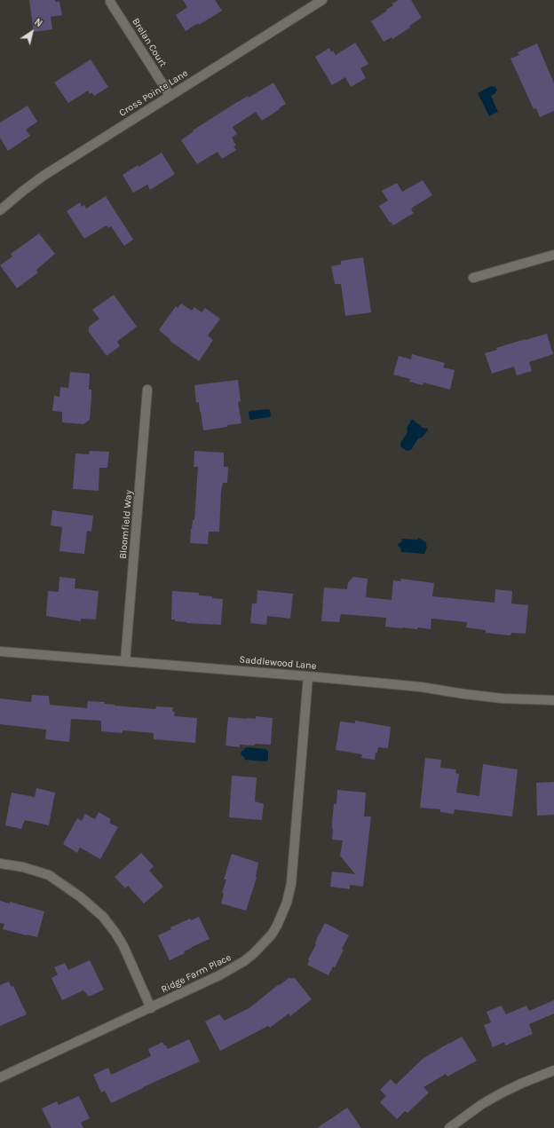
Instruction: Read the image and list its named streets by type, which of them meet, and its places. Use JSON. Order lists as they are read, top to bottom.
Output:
{
  "streets": {
    "street": [
      "Brelan Court",
      "Cross Pointe Lane",
      "Bloomfield Way",
      "Saddlewood Lane",
      "Ridge Farm Place"
    ]
  },
  "crossings": [
    ["Brelan Court", "Cross Pointe Lane"],
    ["Bloomfield Way", "Saddlewood Lane"],
    ["Saddlewood Lane", "Ridge Farm Place"]
  ],
  "north": "top right"
}
